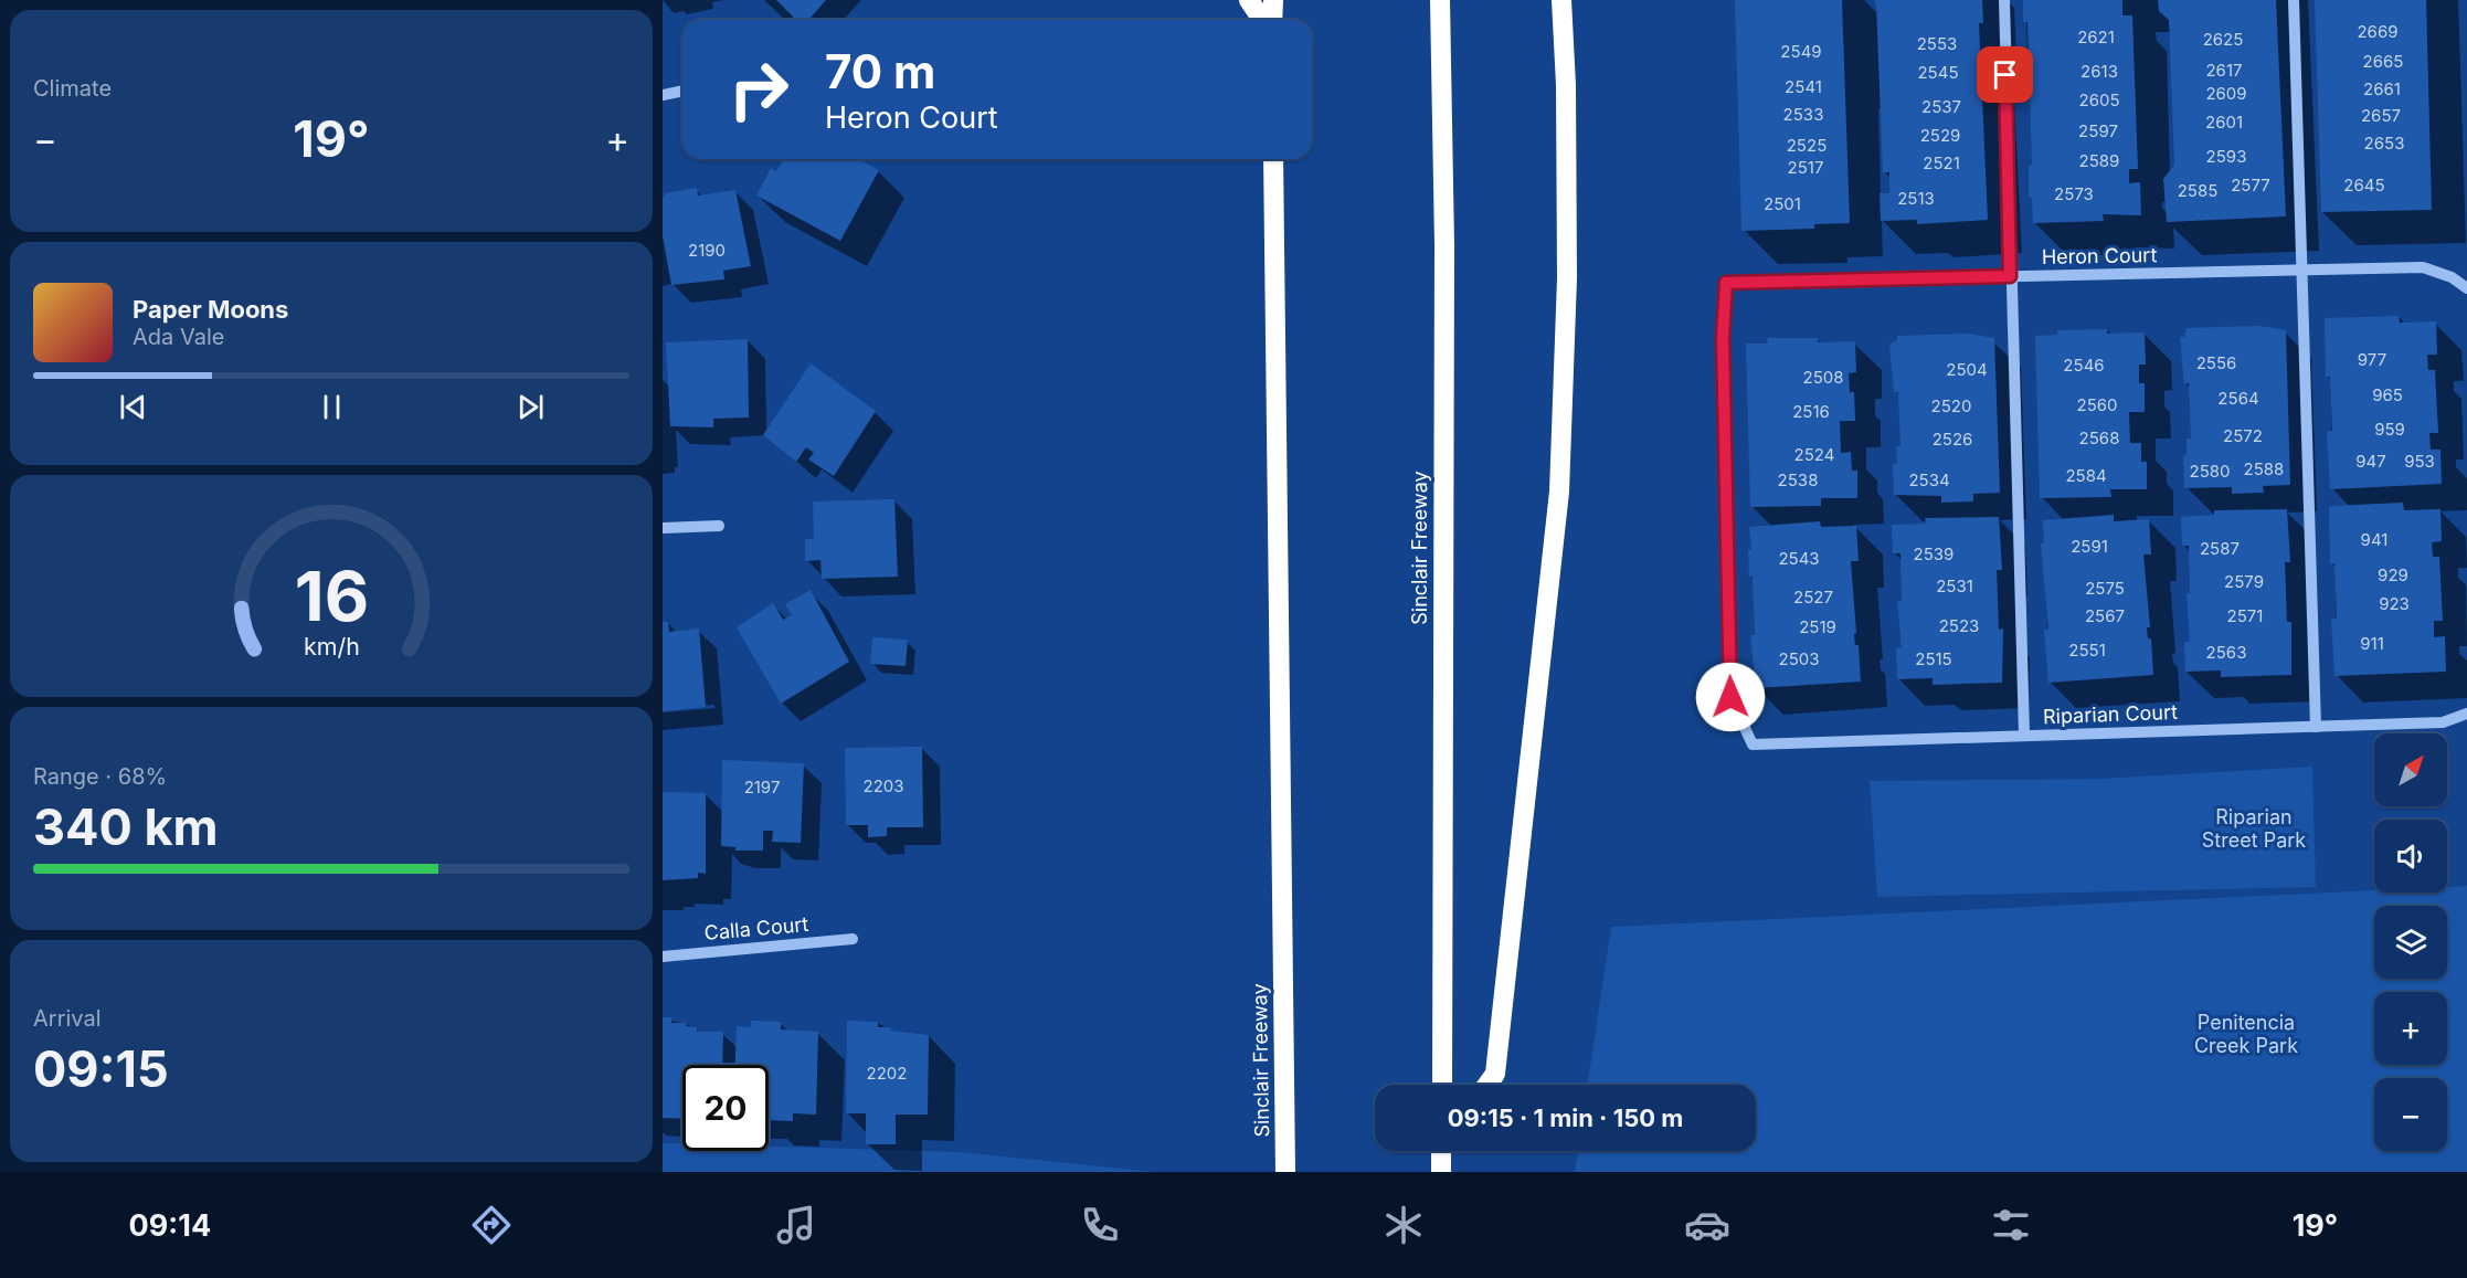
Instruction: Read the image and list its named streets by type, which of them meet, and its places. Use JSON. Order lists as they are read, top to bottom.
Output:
{
  "streets": {
    "highway": ["Sinclair Freeway"],
    "street": ["Heron Court", "Riparian Court", "Calla Court"]
  },
  "crossings": [
    ["Heron Court", "Riparian Court"]
  ],
  "parks": ["Riparian Street Park", "Penitencia Creek Park"],
  "house_numbers": [
    "2669",
    "2621",
    "2625",
    "2553",
    "2549",
    "2665",
    "2617",
    "2613",
    "2545",
    "2541",
    "2661",
    "2609",
    "2605",
    "2537",
    "2533",
    "2657",
    "2601",
    "2597",
    "2529",
    "2653",
    "2525",
    "2593",
    "2589",
    "2521",
    "2517",
    "2577",
    "2645",
    "2585",
    "2573",
    "2513",
    "2501",
    "2190",
    "977",
    "2556",
    "2546",
    "2504",
    "2508",
    "965",
    "2564",
    "2560",
    "2520",
    "2516",
    "959",
    "2572",
    "2568",
    "2526",
    "2524",
    "947",
    "953",
    "2588",
    "2580",
    "2584",
    "2538",
    "2534",
    "941",
    "2591",
    "2587",
    "2539",
    "2543",
    "929",
    "2579",
    "2531",
    "2575",
    "2527",
    "923",
    "2567",
    "2571",
    "2523",
    "2519",
    "911",
    "2551",
    "2563",
    "2503",
    "2515",
    "2203",
    "2197",
    "2202"
  ],
  "north": "top right",
  "page": {
    "tile": [
      "Climate",
      ["Range · 68%", "340 km"],
      ["Arrival", "09:15"]
    ],
    "turn": ["70 m", "Heron Court"],
    "heat": ["−", "19°", "+"],
    "song": ["Paper Moons", "Ada Vale"],
    "map_buttons": ["+", "−"],
    "limit": "20",
    "trip": "09:15 · 1 min · 150 m",
    "tabs": ["09:14", "19°"],
    "gauge": ["16", "km/h"]
  }
}
